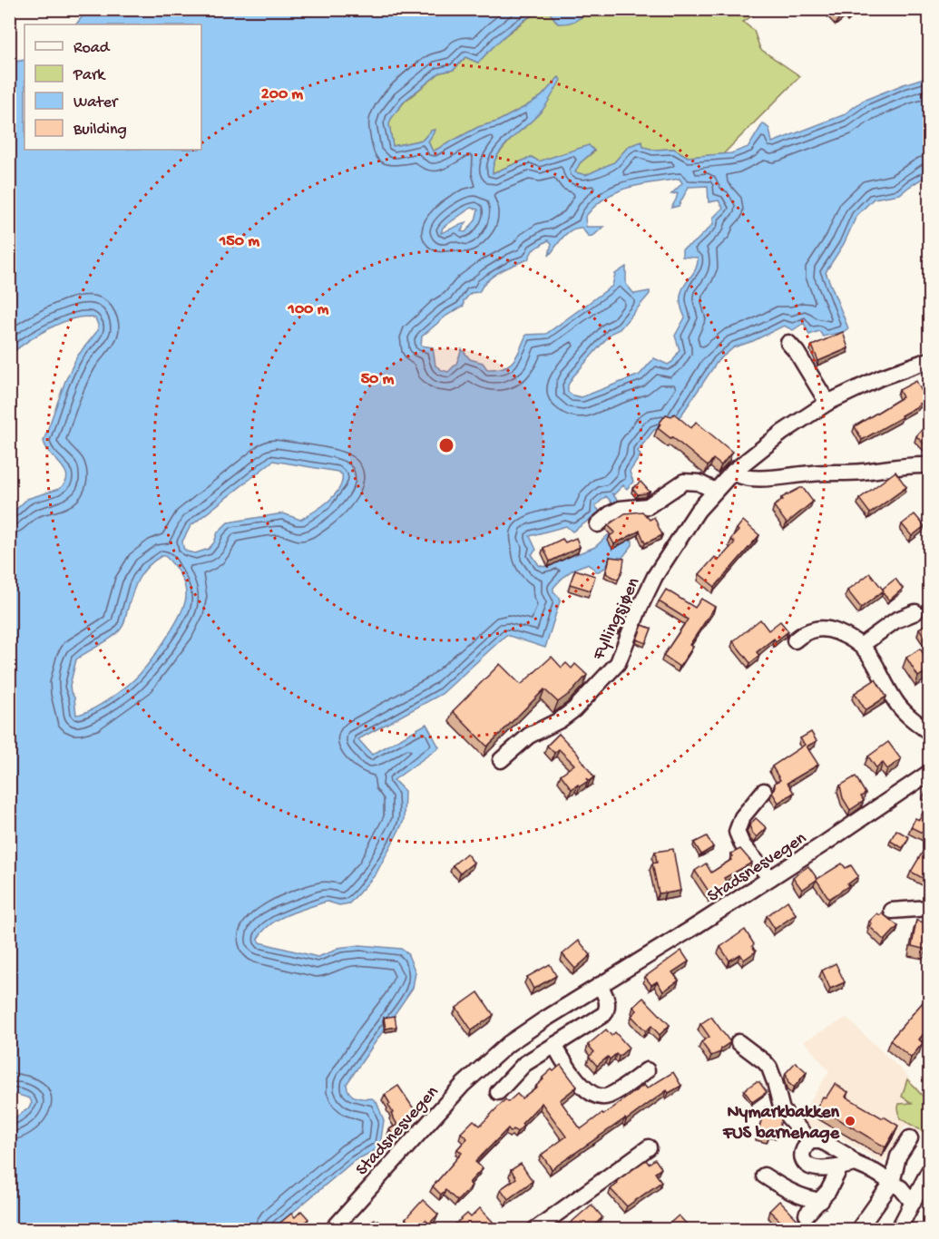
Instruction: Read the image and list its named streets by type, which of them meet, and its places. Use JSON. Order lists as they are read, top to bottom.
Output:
{
  "streets": {
    "street": ["Fyllingsjøen", "Stadsnesvegen"]
  },
  "places": ["Nymarkbakken FUS barnehage"],
  "legend": [
    "Road",
    "Park",
    "Water",
    "Building"
  ],
  "rings": [
    "200 m",
    "150 m",
    "100 m",
    "50 m"
  ]
}
